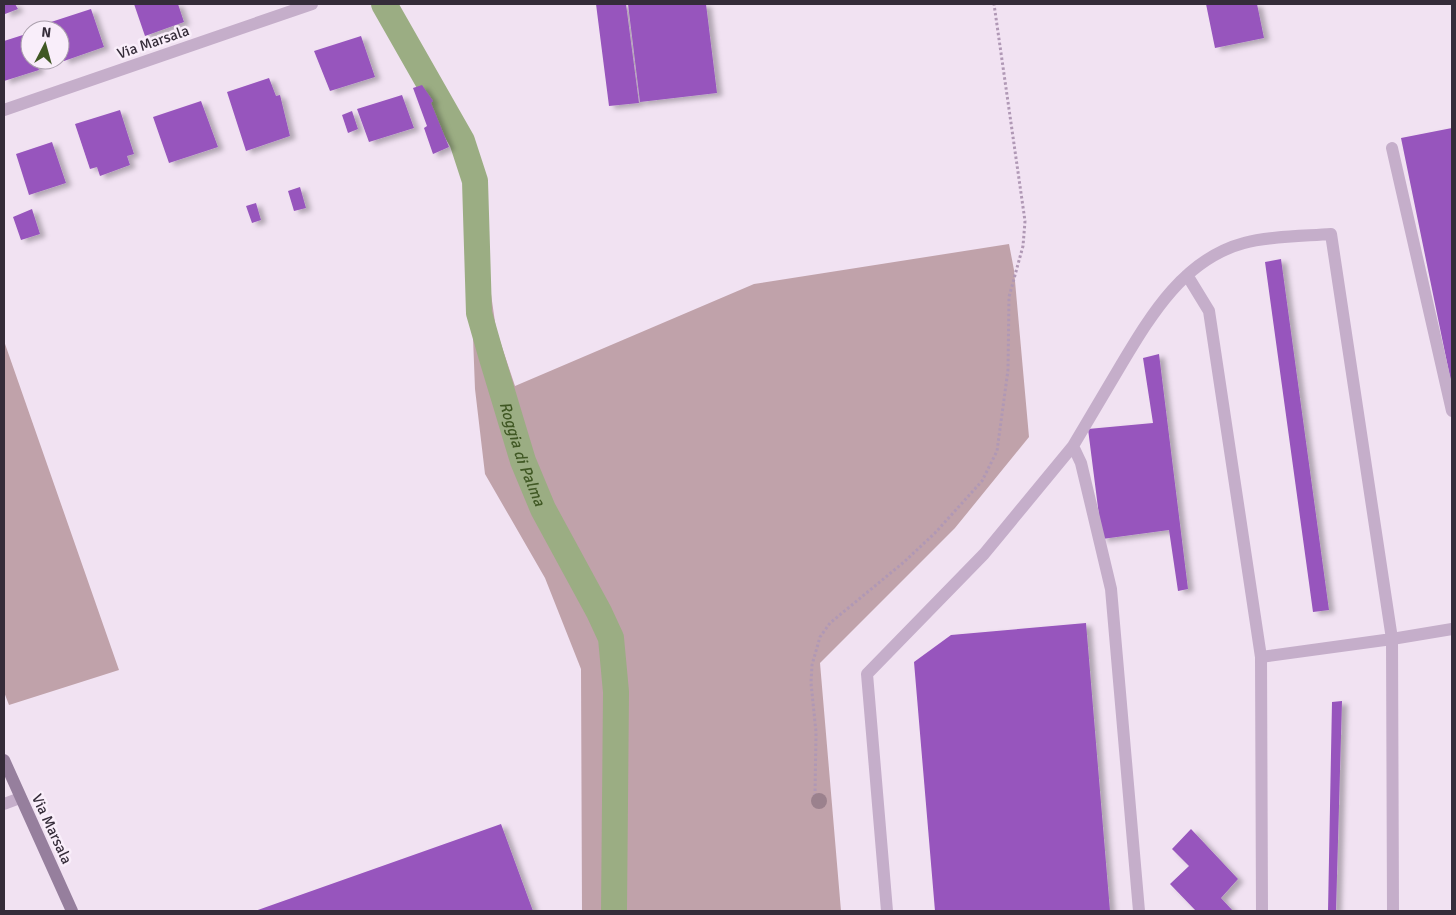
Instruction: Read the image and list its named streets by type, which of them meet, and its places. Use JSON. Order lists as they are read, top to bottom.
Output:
{
  "streets": {
    "street": ["Via Marsala"]
  },
  "water": ["Roggia di Palma"],
  "north": "top"
}
